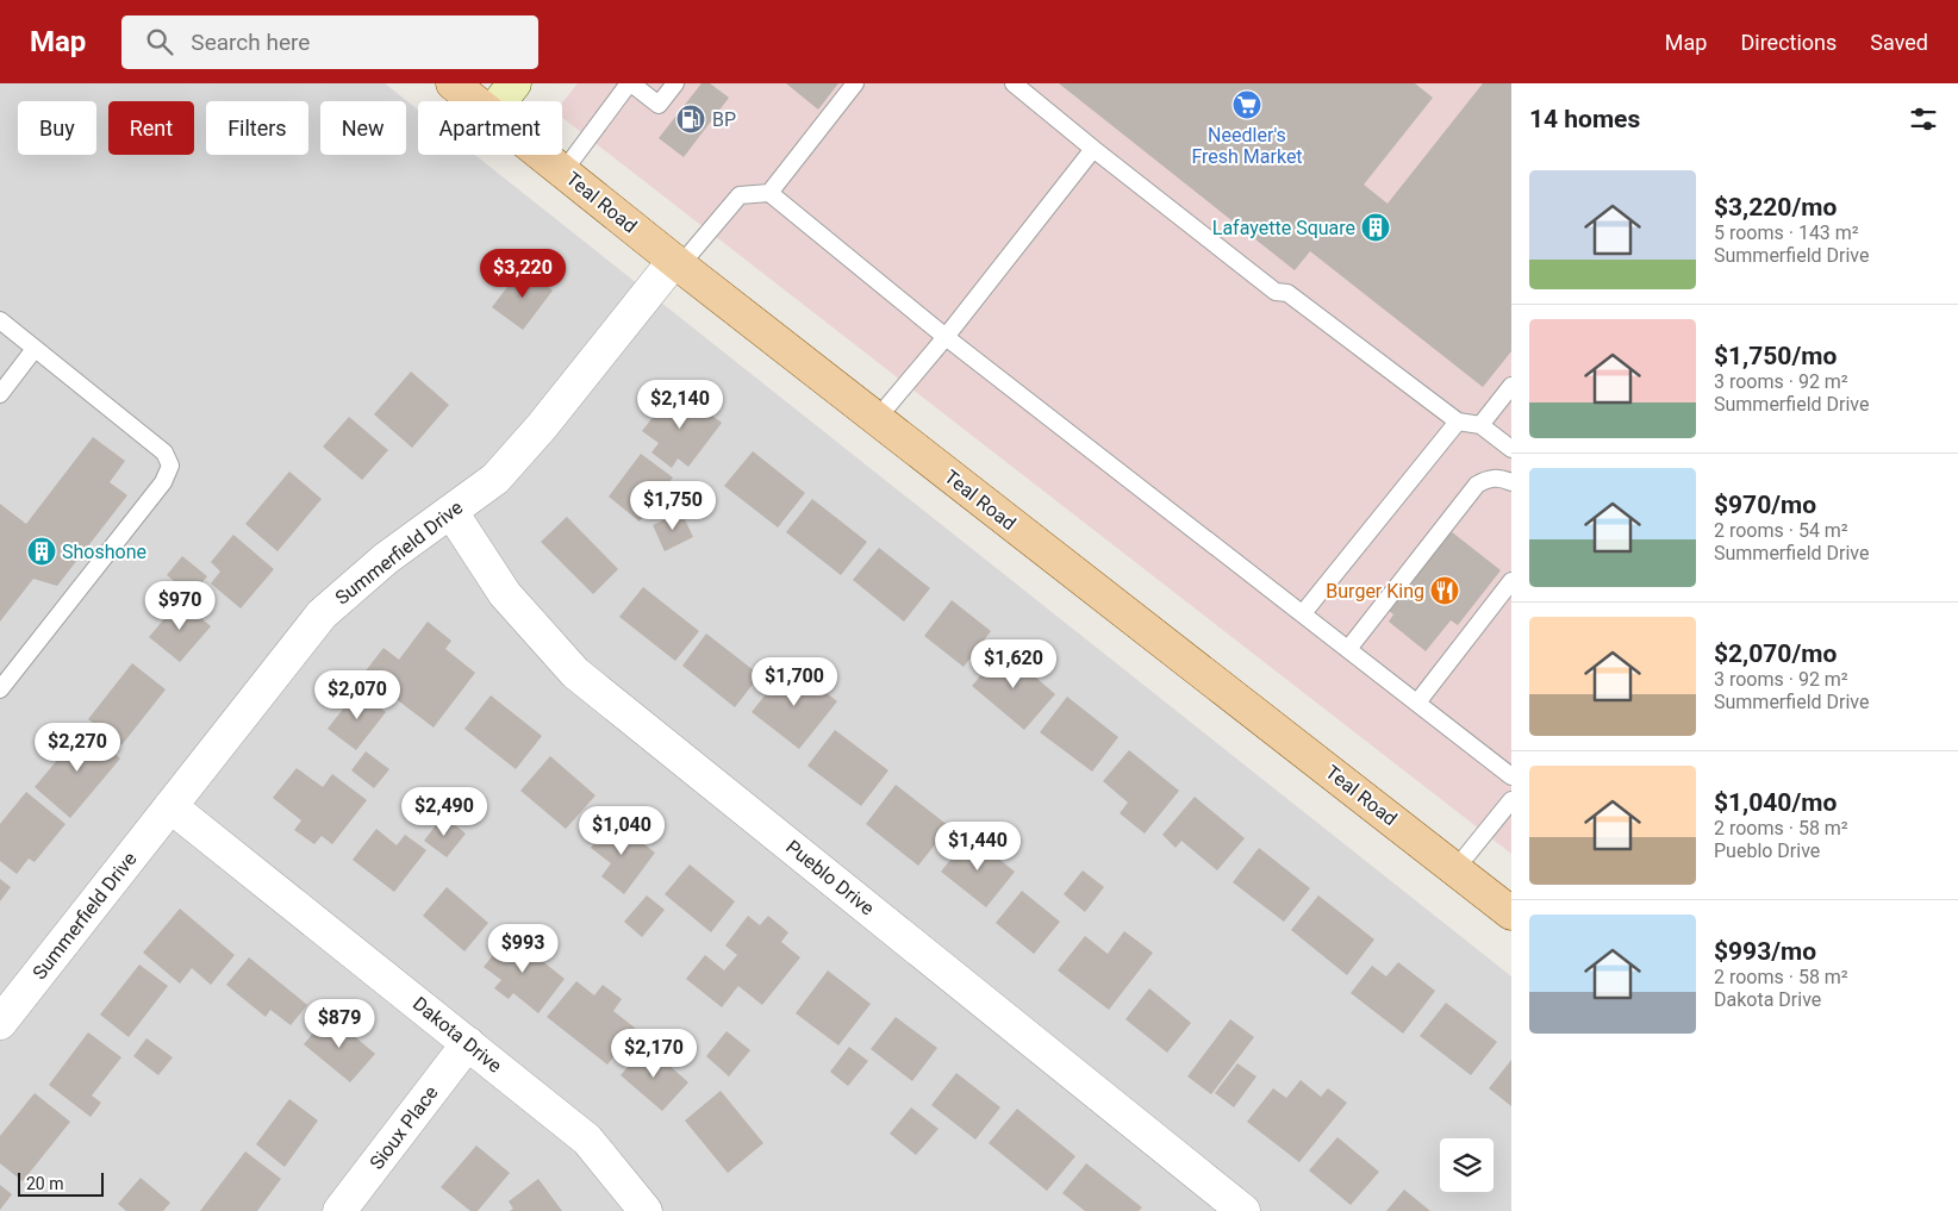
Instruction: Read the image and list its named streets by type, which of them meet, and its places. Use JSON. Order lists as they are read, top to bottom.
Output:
{
  "streets": {
    "main road": ["Teal Road"],
    "street": [
      "Summerfield Drive",
      "Pueblo Drive",
      "Dakota Drive",
      "Sioux Place"
    ]
  },
  "crossings": [
    ["Teal Road", "Summerfield Drive"],
    ["Summerfield Drive", "Pueblo Drive"],
    ["Summerfield Drive", "Dakota Drive"],
    ["Dakota Drive", "Sioux Place"]
  ],
  "places": {
    "supermarket": ["Needler's Fresh Market"],
    "fuel station": ["BP"],
    "building": ["Lafayette Square", "Shoshone"],
    "restaurant": ["Burger King"]
  },
  "scale_bar": "20 m",
  "page": {
    "header": "Map",
    "search": "Search here",
    "nav": ["Map", "Directions", "Saved"],
    "heading": "14 homes",
    "chip": [
      "Buy",
      "Rent",
      "Filters",
      "New",
      "Apartment"
    ],
    "list": [
      {
        "name": "$3,220/mo",
        "note": "5 rooms · 143 m² · Summerfield Drive"
      },
      {
        "name": "$1,750/mo",
        "note": "3 rooms · 92 m² · Summerfield Drive"
      },
      {
        "name": "$970/mo",
        "note": "2 rooms · 54 m² · Summerfield Drive"
      },
      {
        "name": "$2,070/mo",
        "note": "3 rooms · 92 m² · Summerfield Drive"
      },
      {
        "name": "$1,040/mo",
        "note": "2 rooms · 58 m² · Pueblo Drive"
      },
      {
        "name": "$993/mo",
        "note": "2 rooms · 58 m² · Dakota Drive"
      }
    ],
    "price": [
      "$3,220",
      "$2,140",
      "$1,750",
      "$970",
      "$1,620",
      "$1,700",
      "$2,070",
      "$2,270",
      "$2,490",
      "$1,040",
      "$1,440",
      "$993",
      "$879",
      "$2,170"
    ],
    "scale": "20 m"
  }
}
